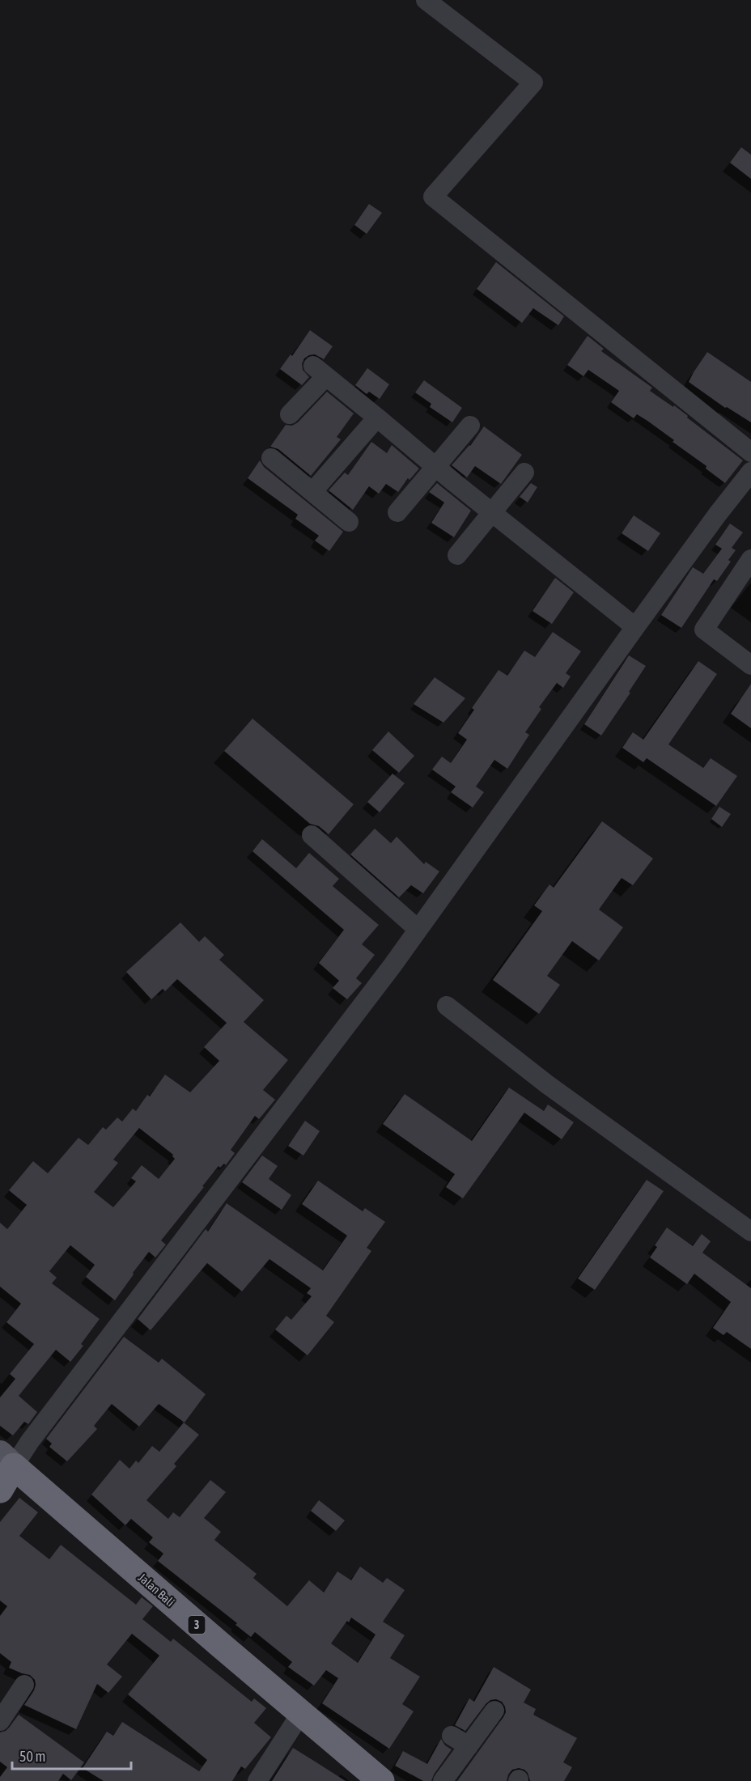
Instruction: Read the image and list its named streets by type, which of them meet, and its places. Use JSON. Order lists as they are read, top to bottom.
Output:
{
  "streets": {
    "highway": ["Jalan Bali", "3"]
  },
  "scale_bar": "50 m"
}
